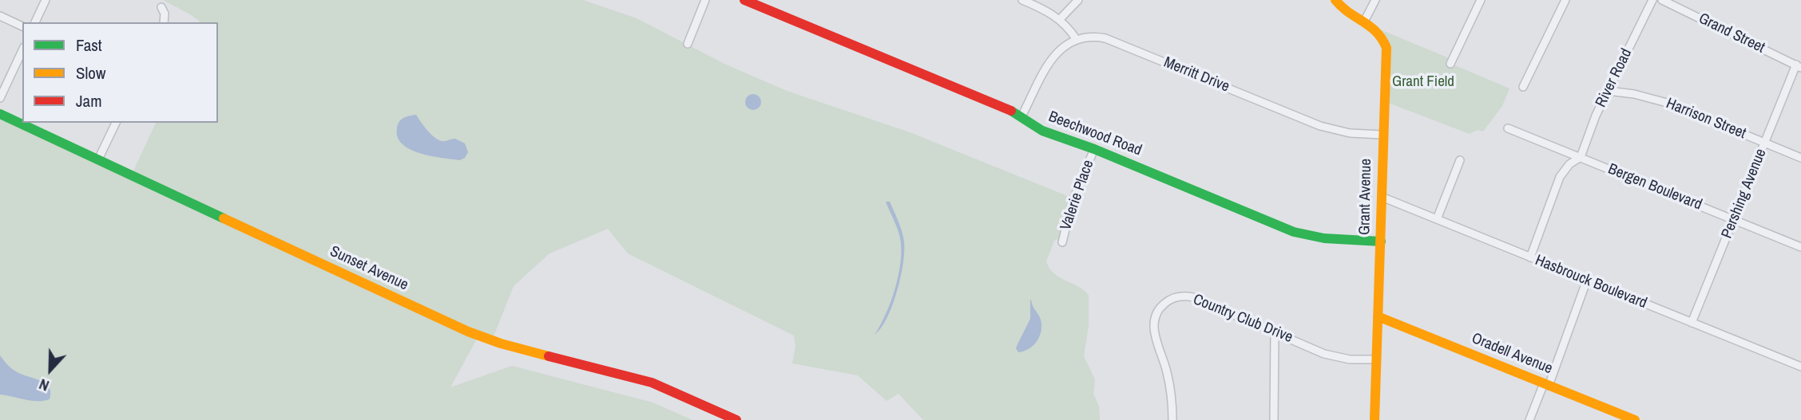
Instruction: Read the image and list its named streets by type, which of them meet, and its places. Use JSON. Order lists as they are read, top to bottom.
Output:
{
  "streets": {
    "street": [
      "Grand Street",
      "Merritt Drive",
      "River Road",
      "Harrison Street",
      "Beechwood Road",
      "Bergen Boulevard",
      "Pershing Avenue",
      "Valerie Place",
      "Grant Avenue",
      "Sunset Avenue",
      "Hasbrouck Boulevard",
      "Country Club Drive",
      "Oradell Avenue"
    ]
  },
  "crossings": [
    ["Grand Street", "Pershing Avenue"],
    ["Merritt Drive", "Grant Avenue"],
    ["River Road", "Harrison Street"],
    ["River Road", "Bergen Boulevard"],
    ["Harrison Street", "Pershing Avenue"],
    ["Beechwood Road", "Valerie Place"],
    ["Beechwood Road", "Grant Avenue"],
    ["Bergen Boulevard", "Pershing Avenue"],
    ["Pershing Avenue", "Hasbrouck Boulevard"],
    ["Grant Avenue", "Hasbrouck Boulevard"],
    ["Grant Avenue", "Country Club Drive"],
    ["Grant Avenue", "Oradell Avenue"]
  ],
  "parks": ["Grant Field"],
  "legend": ["Fast", "Slow", "Jam"],
  "north": "bottom"
}
